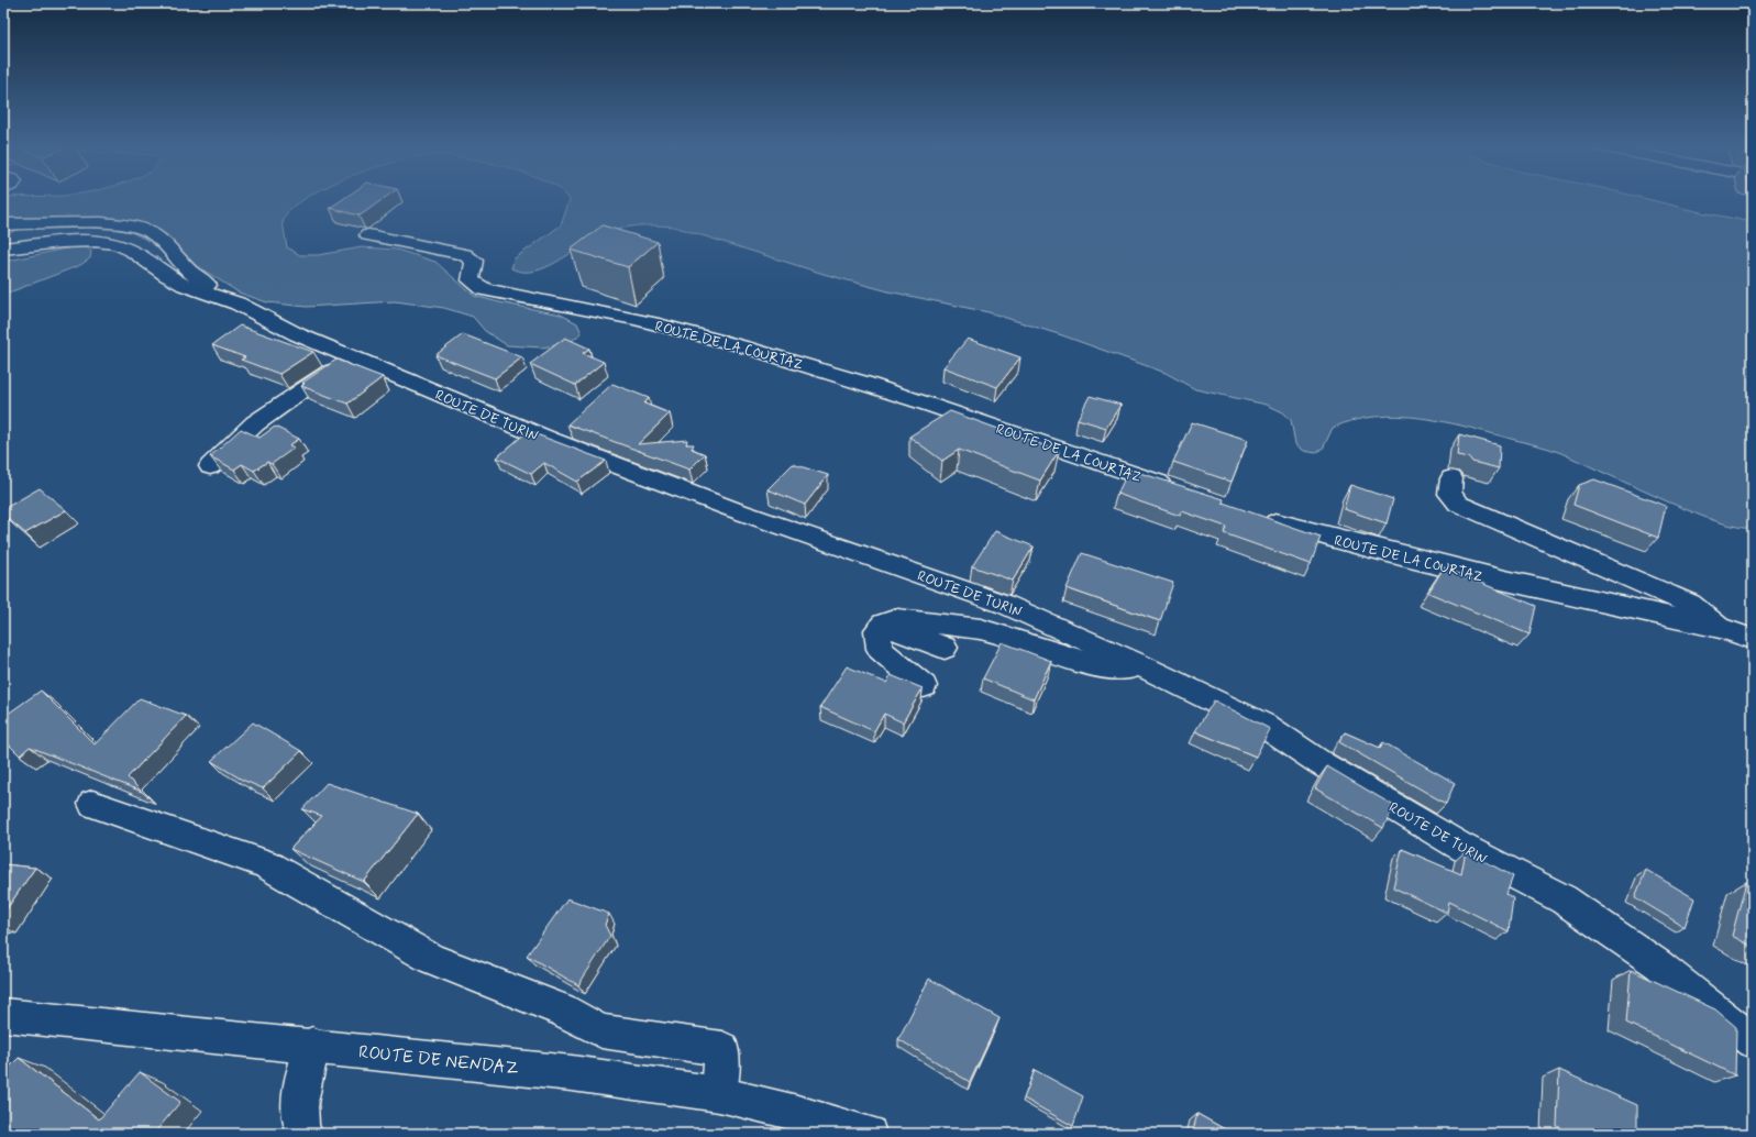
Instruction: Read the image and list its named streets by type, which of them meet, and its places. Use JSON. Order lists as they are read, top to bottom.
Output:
{
  "streets": {
    "street": ["ROUTE DE LA COURTAZ", "ROUTE DE TURIN", "ROUTE DE NENDAZ"]
  }
}
